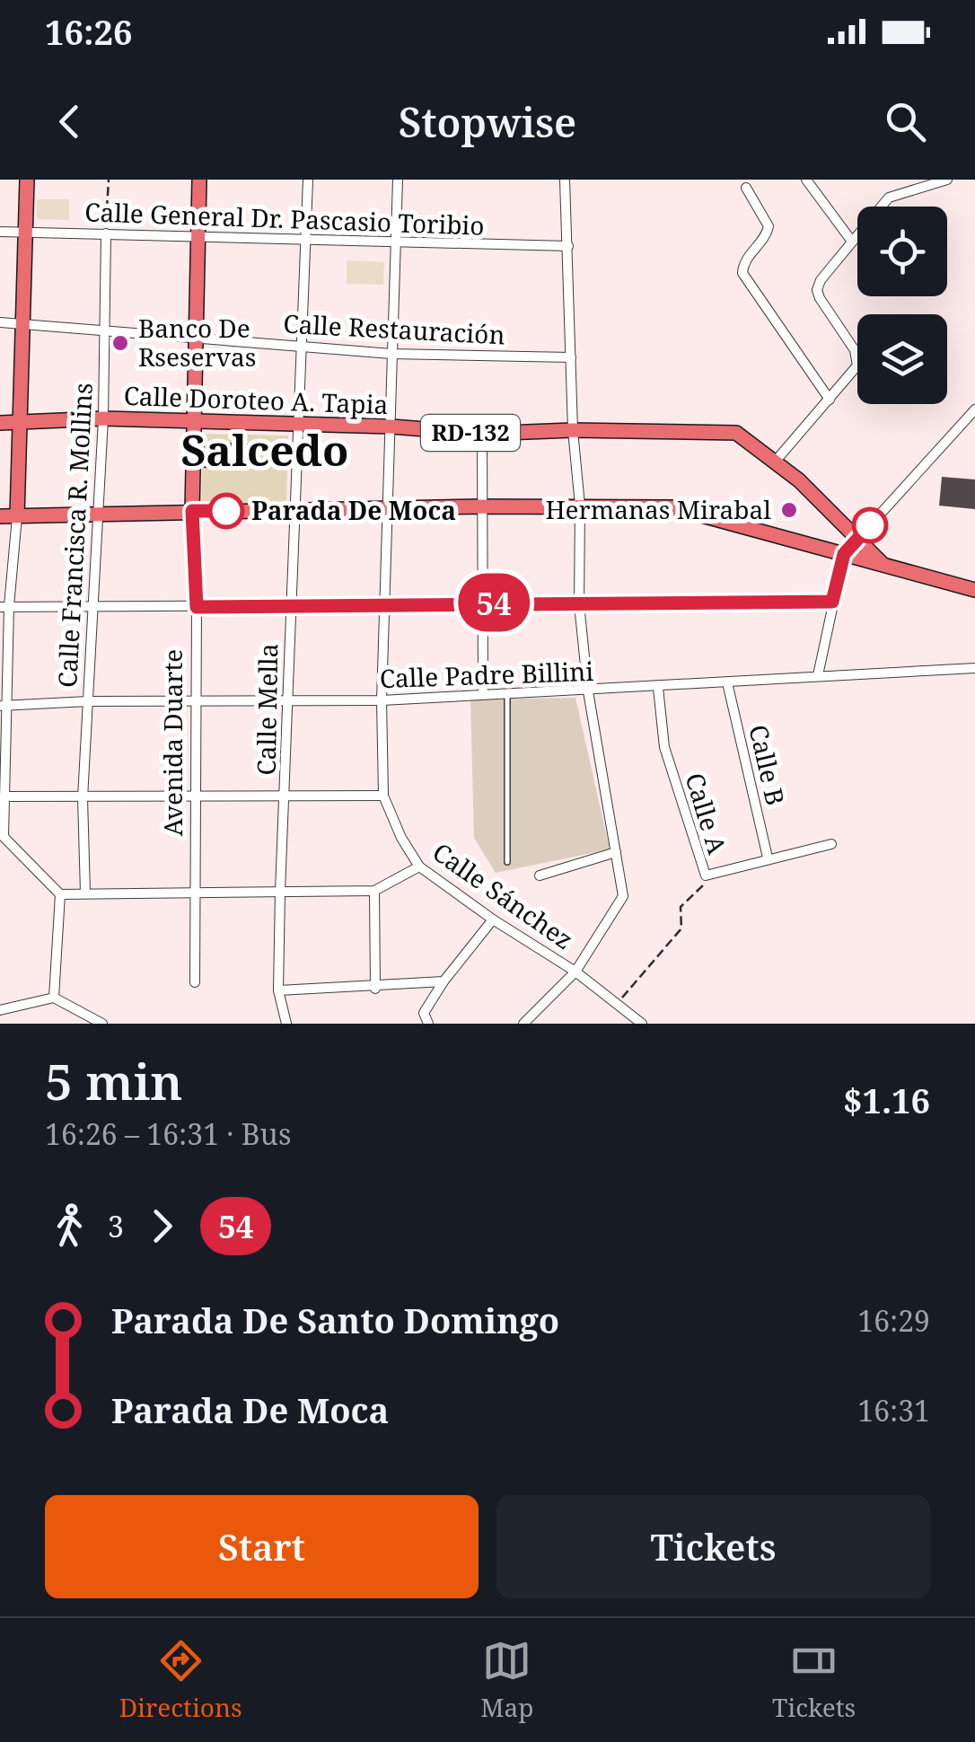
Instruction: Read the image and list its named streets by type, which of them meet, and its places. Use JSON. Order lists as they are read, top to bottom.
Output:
{
  "streets": {
    "main road": ["Calle Doroteo A. Tapia", "RD-132", "Avenida Duarte"],
    "street": [
      "Calle General Dr. Pascasio Toribio",
      "Calle Restauración",
      "Calle Francisca R. Mollins",
      "Calle Padre Billini",
      "Calle Mella",
      "Calle B",
      "Calle A",
      "Calle Sánchez"
    ]
  },
  "crossings": [
    ["Calle General Dr. Pascasio Toribio", "Calle Francisca R. Mollins"],
    ["Calle General Dr. Pascasio Toribio", "Calle Mella"],
    ["Calle General Dr. Pascasio Toribio", "Avenida Duarte"],
    ["Calle General Dr. Pascasio Toribio", "Calle Sánchez"],
    ["Calle Restauración", "Calle Francisca R. Mollins"],
    ["Calle Restauración", "Calle Mella"],
    ["Calle Restauración", "Avenida Duarte"],
    ["Calle Restauración", "Calle Sánchez"],
    ["Calle Doroteo A. Tapia", "RD-132"],
    ["Calle Doroteo A. Tapia", "Calle Francisca R. Mollins"],
    ["Calle Doroteo A. Tapia", "Calle Mella"],
    ["Calle Doroteo A. Tapia", "Avenida Duarte"],
    ["Calle Doroteo A. Tapia", "Calle Sánchez"],
    ["RD-132", "Calle Francisca R. Mollins"],
    ["RD-132", "Calle Mella"],
    ["RD-132", "Avenida Duarte"],
    ["RD-132", "Calle Sánchez"],
    ["Calle Francisca R. Mollins", "Calle Padre Billini"],
    ["Calle Padre Billini", "Calle Mella"],
    ["Calle Padre Billini", "Avenida Duarte"],
    ["Calle Padre Billini", "Calle B"],
    ["Calle Padre Billini", "Calle A"],
    ["Calle Padre Billini", "Calle Sánchez"],
    ["Calle B", "Calle A"]
  ],
  "districts": ["Salcedo"],
  "places": ["Banco De Rseservas", "Hermanas Mirabal", "Parada De Moca"],
  "lines": ["bus line 54"],
  "page": {
    "status": "16:26",
    "header": "Stopwise",
    "on_map": "54",
    "heading": ["5 min", "16:26 – 16:31 · Bus", "$1.16"],
    "legs": ["3", "54"],
    "list": [
      {
        "name": "Parada De Santo Domingo",
        "value": "16:29"
      },
      {
        "name": "Parada De Moca",
        "value": "16:31"
      }
    ],
    "buttons": ["Start", "Tickets"],
    "tabs": ["Directions", "Map", "Tickets"]
  }
}
